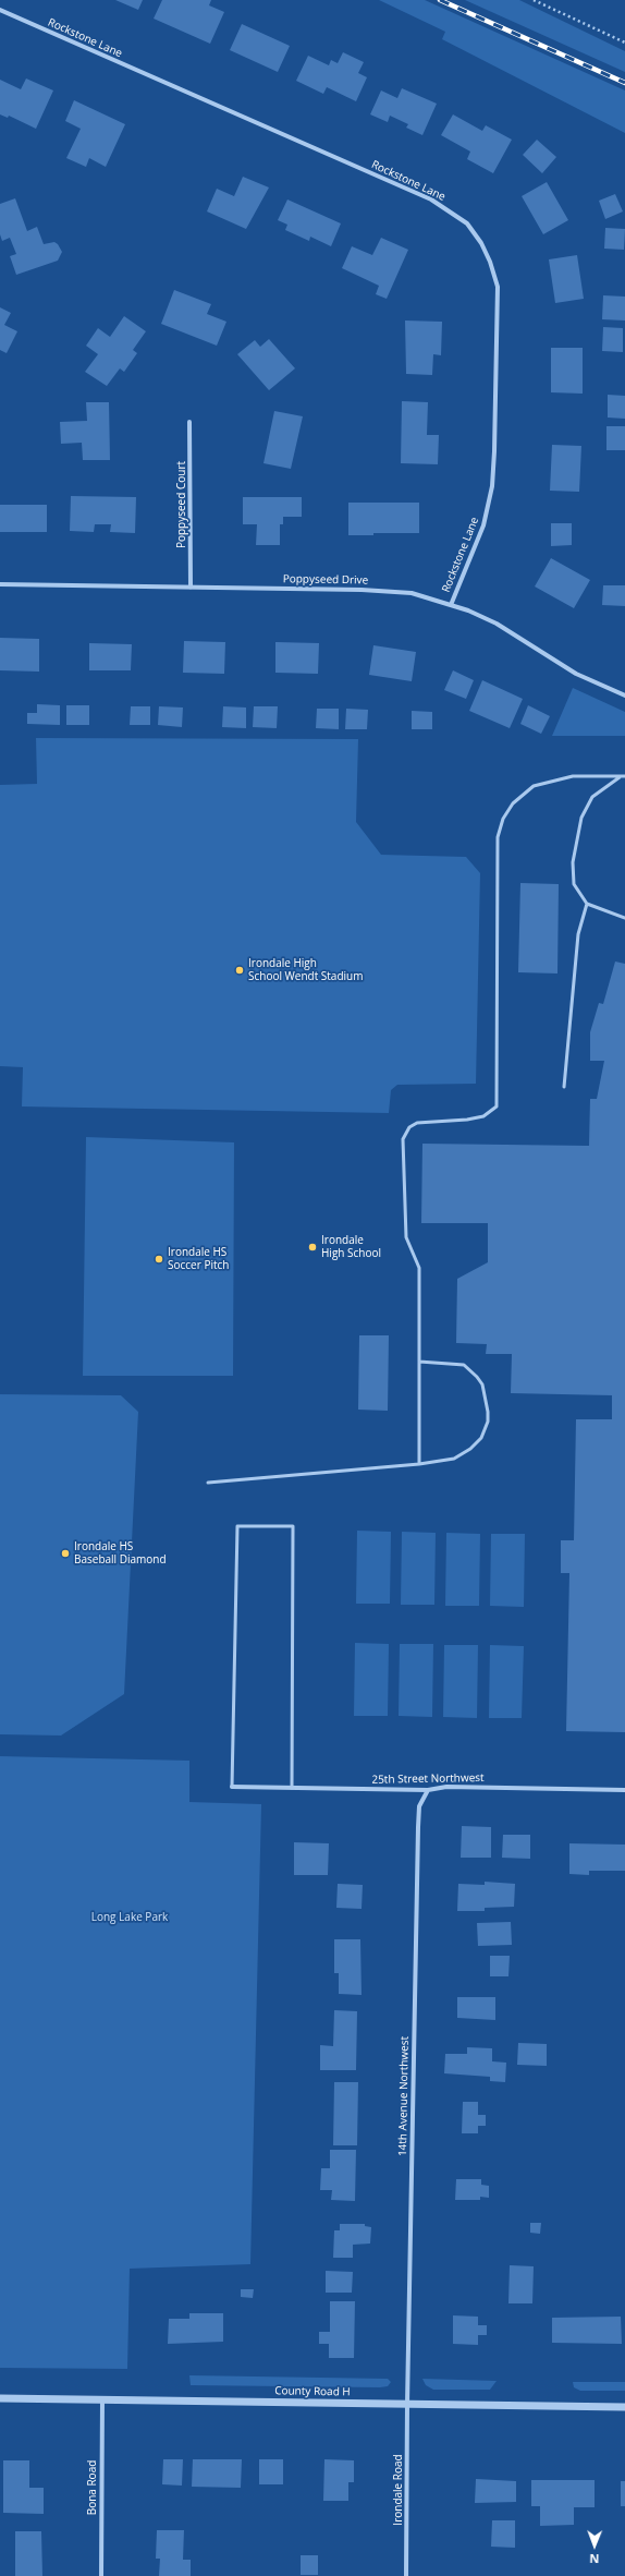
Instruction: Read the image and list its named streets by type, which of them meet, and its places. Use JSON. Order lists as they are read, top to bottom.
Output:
{
  "streets": {
    "street": [
      "Rockstone Lane",
      "Poppyseed Court",
      "Poppyseed Drive",
      "25th Street Northwest",
      "14th Avenue Northwest",
      "County Road H",
      "Bona Road",
      "Irondale Road"
    ]
  },
  "crossings": [
    ["Rockstone Lane", "Poppyseed Drive"],
    ["Poppyseed Court", "Poppyseed Drive"],
    ["25th Street Northwest", "14th Avenue Northwest"],
    ["14th Avenue Northwest", "County Road H"],
    ["14th Avenue Northwest", "Irondale Road"],
    ["County Road H", "Bona Road"],
    ["County Road H", "Irondale Road"]
  ],
  "parks": ["Long Lake Park"],
  "places": [
    "Irondale High School Wendt Stadium",
    "Irondale High School",
    "Irondale HS Soccer Pitch",
    "Irondale HS Baseball Diamond"
  ],
  "north": "bottom"
}
